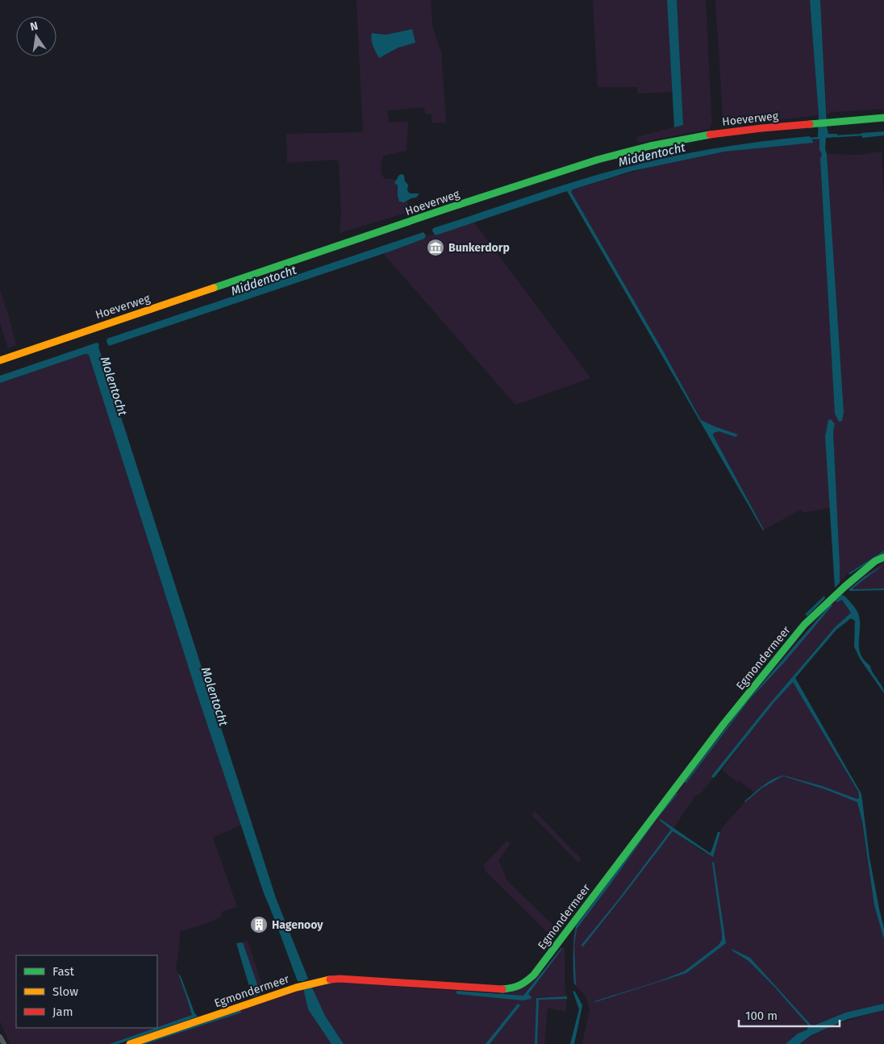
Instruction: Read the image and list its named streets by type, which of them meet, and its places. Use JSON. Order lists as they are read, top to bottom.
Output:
{
  "streets": {
    "street": ["Hoeverweg", "Egmondermeer"]
  },
  "water": ["Middentocht", "Molentocht"],
  "places": {
    "museum": ["Bunkerdorp"],
    "building": ["Hagenooy"]
  },
  "legend": ["Fast", "Slow", "Jam"],
  "scale_bar": "100 m",
  "north": "top"
}
